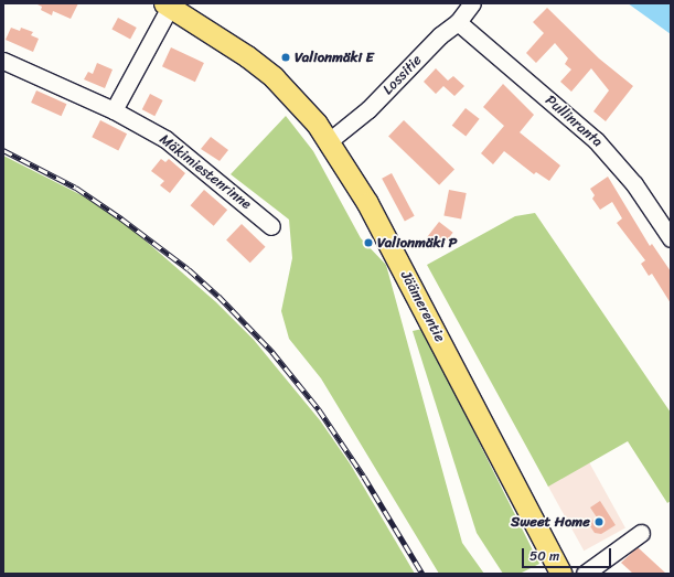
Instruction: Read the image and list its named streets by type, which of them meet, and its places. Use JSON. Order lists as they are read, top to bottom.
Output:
{
  "streets": {
    "main road": ["Jäämerentie"],
    "street": ["Lossitie", "Pullinranta", "Mäkimiestenrinne"]
  },
  "crossings": [
    ["Lossitie", "Pullinranta"],
    ["Lossitie", "Jäämerentie"]
  ],
  "places": ["Valionmäki E", "Valionmäki P", "Sweet Home"],
  "scale_bar": "50 m"
}
